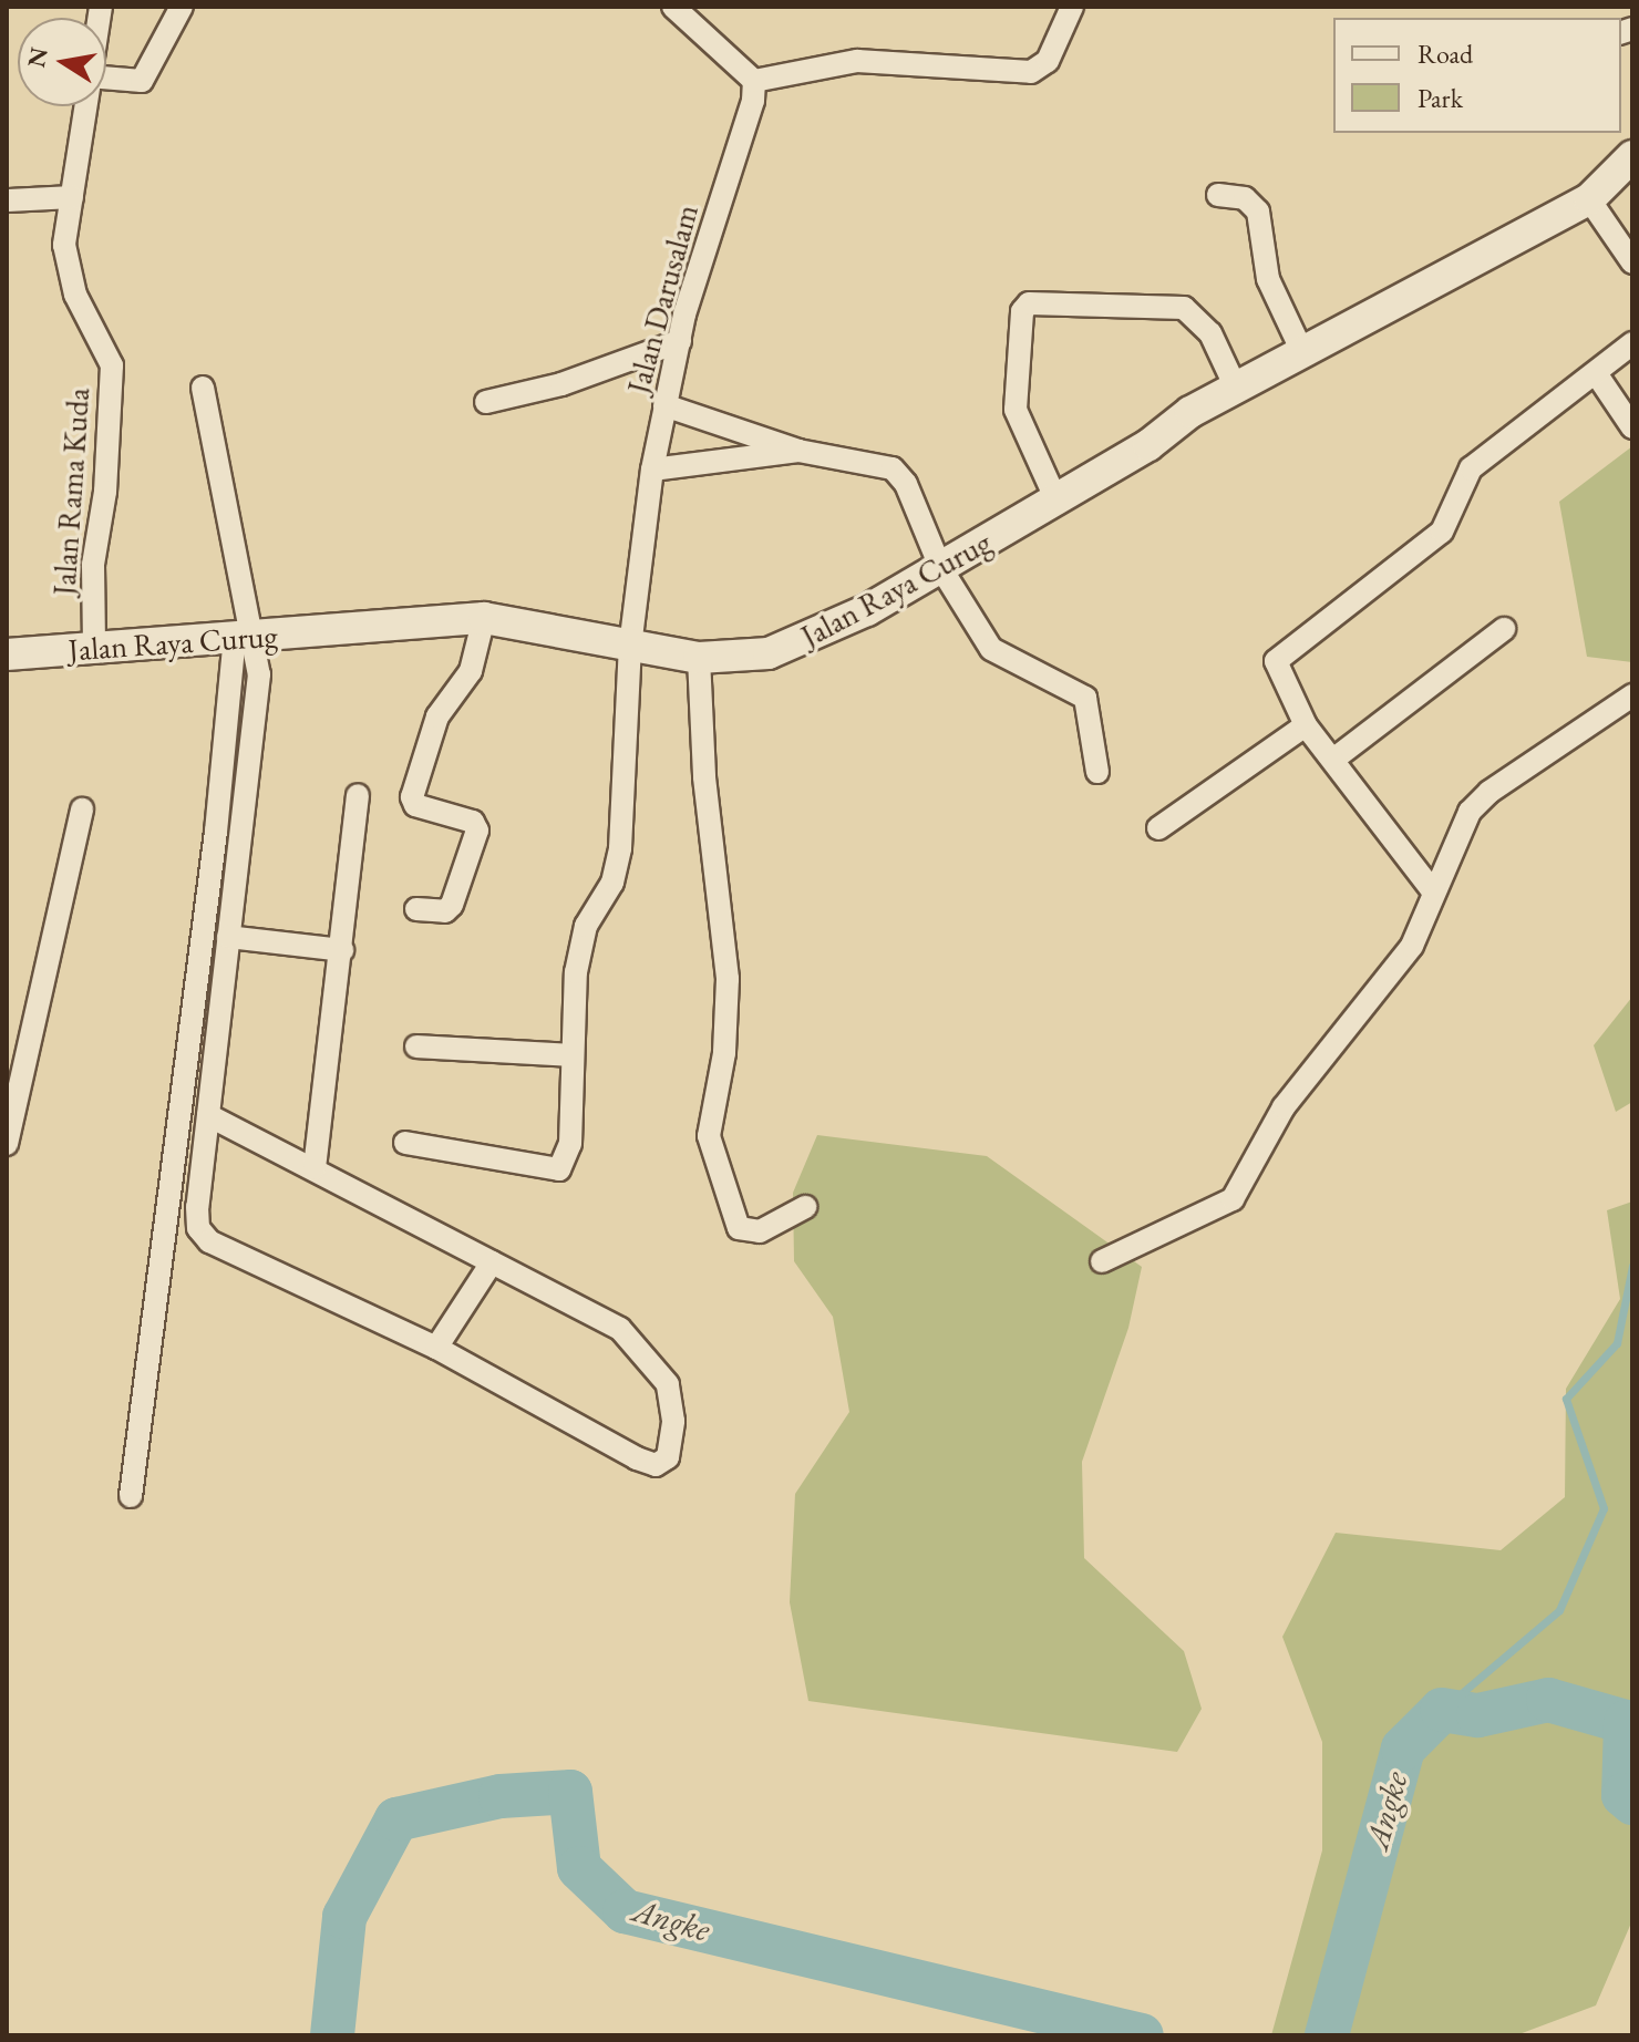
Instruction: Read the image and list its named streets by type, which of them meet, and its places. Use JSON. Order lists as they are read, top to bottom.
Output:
{
  "streets": {
    "main road": ["Jalan Raya Curug"],
    "street": ["Jalan Darusalam", "Jalan Rama Kuda"]
  },
  "crossings": [
    ["Jalan Darusalam", "Jalan Raya Curug"],
    ["Jalan Rama Kuda", "Jalan Raya Curug"]
  ],
  "water": ["Angke"],
  "legend": ["Road", "Park"],
  "north": "left"
}
